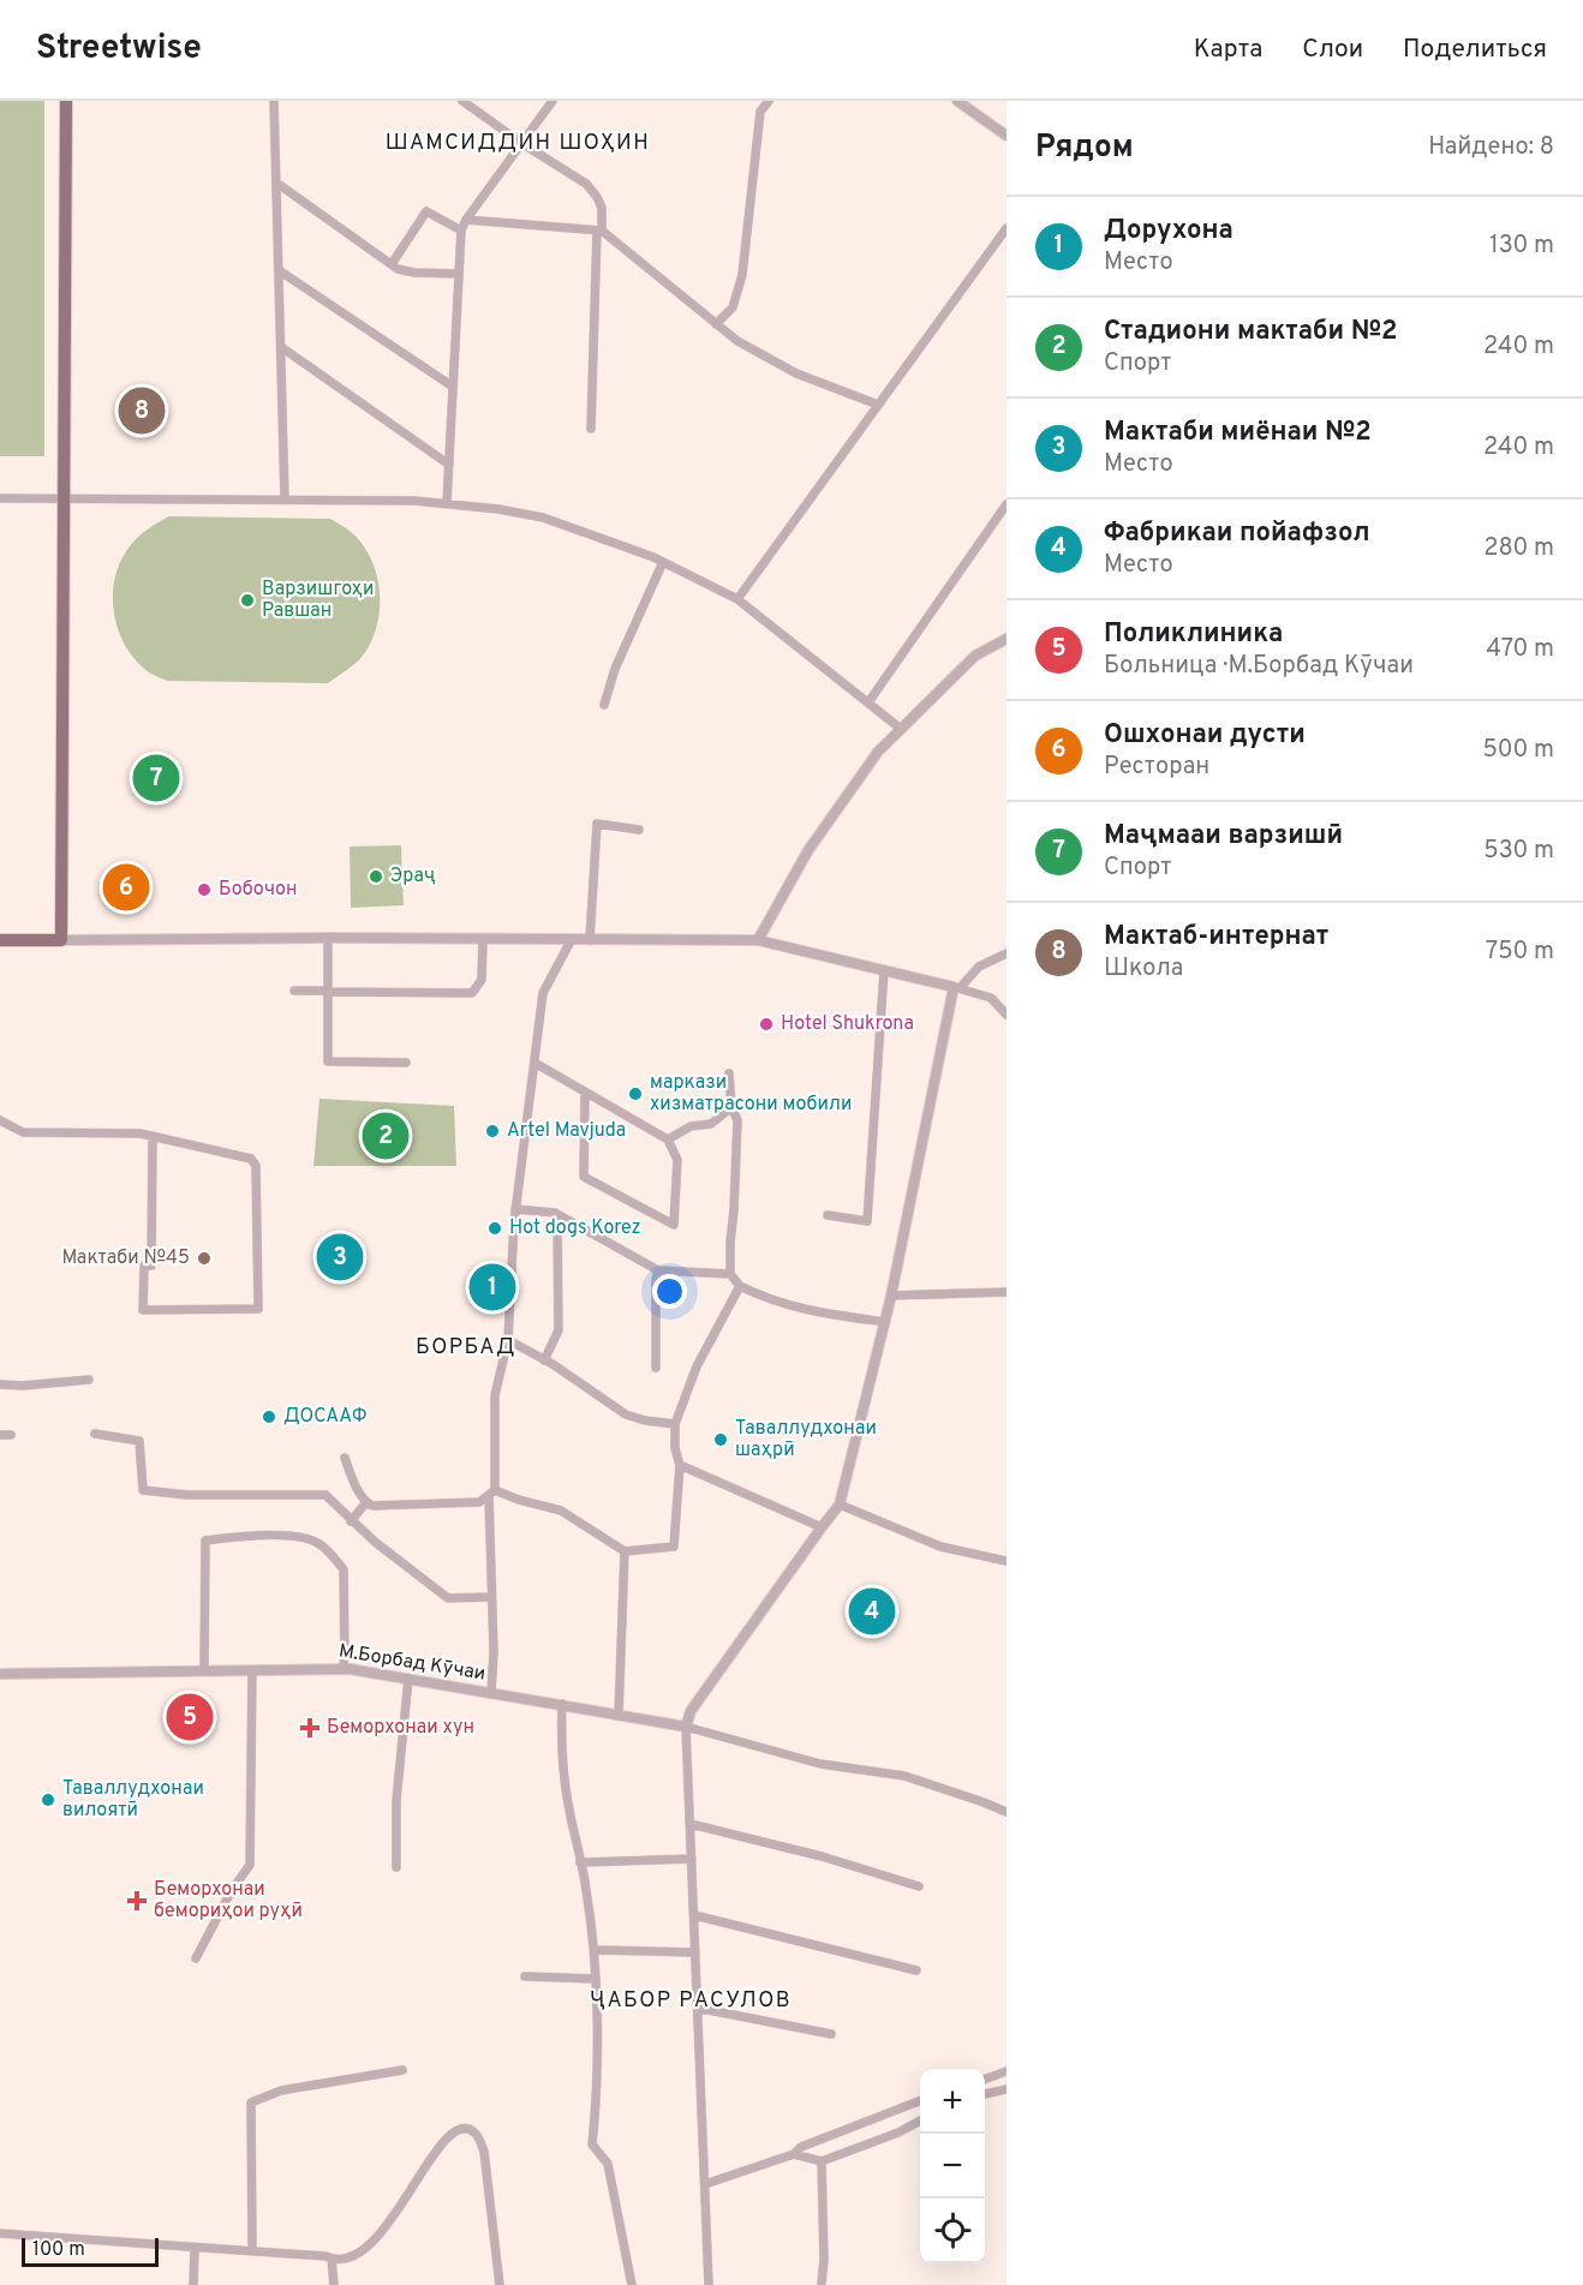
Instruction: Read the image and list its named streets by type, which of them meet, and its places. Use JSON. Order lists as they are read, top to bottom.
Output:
{
  "streets": {
    "street": ["М.Борбад Кӯчаи"]
  },
  "districts": ["ШАМСИДДИН ШОҲИН", "БОРБАД", "ҶАБОР РАСУЛОВ"],
  "places": {
    "other": [
      "Варзишгоҳи Равшан",
      "Эраҷ",
      "Бобочон",
      "Hotel Shukrona",
      "маркази хизматрасони мобили",
      "Artel Mavjuda",
      "Hot dogs Korez",
      "Мактаби №45",
      "ДОСААФ",
      "Таваллудхонаи шаҳрӣ",
      "Таваллудхонаи вилоятӣ"
    ],
    "health": ["Беморхонаи хун", "Беморхонаи бемориҳои руҳӣ"]
  },
  "scale_bar": "100 m",
  "page": {
    "header": "Streetwise",
    "nav": ["Карта", "Слои", "Поделиться"],
    "heading": ["Рядом", "Найдено: 8"],
    "list": [
      {
        "mark": "1",
        "name": "Дорухона",
        "note": "Место",
        "value": "130 m"
      },
      {
        "mark": "2",
        "name": "Стадиони мактаби №2",
        "note": "Спорт",
        "value": "240 m"
      },
      {
        "mark": "3",
        "name": "Мактаби миёнаи №2",
        "note": "Место",
        "value": "240 m"
      },
      {
        "mark": "4",
        "name": "Фабрикаи пойафзол",
        "note": "Место",
        "value": "280 m"
      },
      {
        "mark": "5",
        "name": "Поликлиника",
        "note": "Больница · М.Борбад Кӯчаи",
        "value": "470 m"
      },
      {
        "mark": "6",
        "name": "Ошхонаи дусти",
        "note": "Ресторан",
        "value": "500 m"
      },
      {
        "mark": "7",
        "name": "Маҷмааи варзишӣ",
        "note": "Спорт",
        "value": "530 m"
      },
      {
        "mark": "8",
        "name": "Мактаб-интернат",
        "note": "Школа",
        "value": "750 m"
      }
    ],
    "pins": [
      "8",
      "7",
      "6",
      "2",
      "3",
      "1",
      "4",
      "5"
    ],
    "map_buttons": ["+", "−"],
    "scale": "100 m"
  }
}
